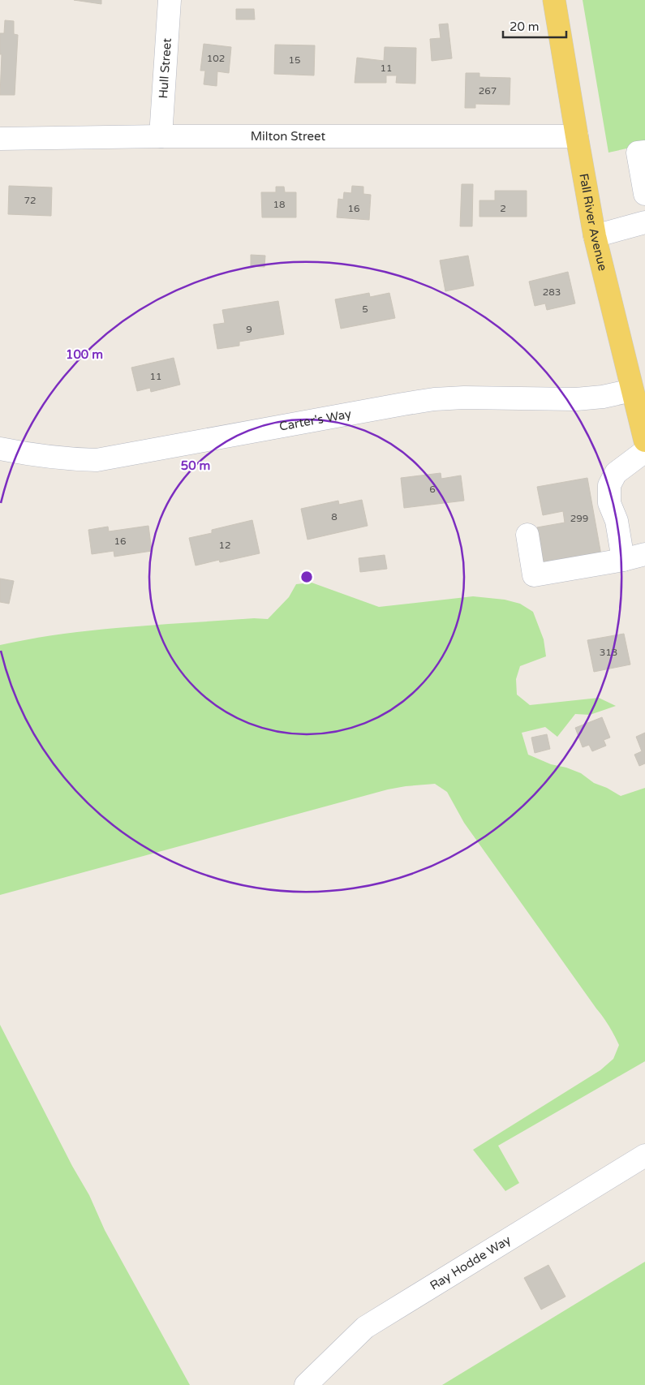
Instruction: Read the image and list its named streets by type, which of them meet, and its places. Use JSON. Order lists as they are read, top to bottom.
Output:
{
  "streets": {
    "main road": ["Fall River Avenue"],
    "street": [
      "Hull Street",
      "Milton Street",
      "Carter's Way",
      "Ray Hodde Way"
    ]
  },
  "crossings": [
    ["Hull Street", "Milton Street"],
    ["Milton Street", "Fall River Avenue"],
    ["Fall River Avenue", "Carter's Way"]
  ],
  "house_numbers": [
    "102",
    "15",
    "11",
    "267",
    "72",
    "18",
    "16",
    "2",
    "283",
    "5",
    "9",
    "11",
    "6",
    "8",
    "299",
    "16",
    "12",
    "313"
  ],
  "scale_bar": "20 m",
  "rings": ["100 m", "50 m"]
}
